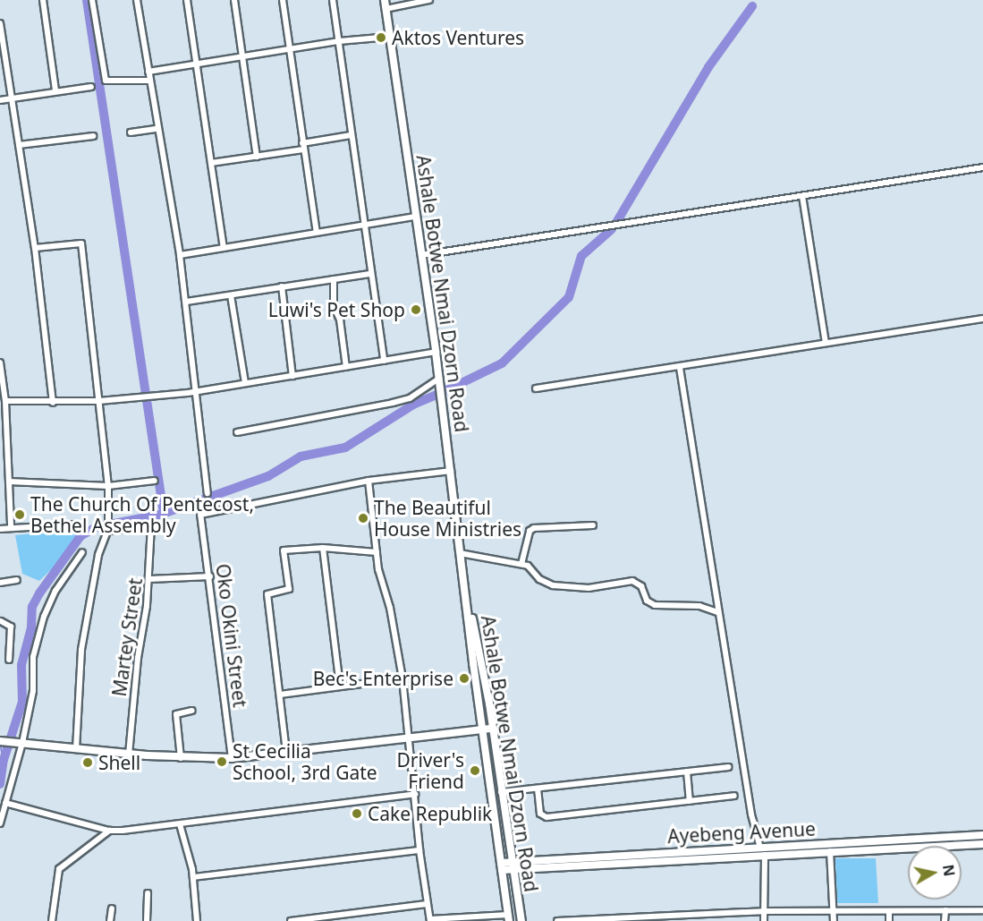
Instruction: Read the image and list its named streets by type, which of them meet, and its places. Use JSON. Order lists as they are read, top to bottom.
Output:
{
  "streets": {
    "street": [
      "Ashale Botwe Nmai Dzorn Road",
      "Oko Okini Street",
      "Martey Street",
      "Ayebeng Avenue"
    ]
  },
  "crossings": [
    ["Ashale Botwe Nmai Dzorn Road", "Ayebeng Avenue"]
  ],
  "places": [
    "Aktos Ventures",
    "Luwi's Pet Shop",
    "The Church Of Pentecost, Bethel Assembly",
    "The Beautiful House Ministries",
    "Bec's Enterprise",
    "St Cecilia School, 3rd Gate",
    "Shell",
    "Driver's Friend",
    "Cake Republik"
  ],
  "north": "right"
}
